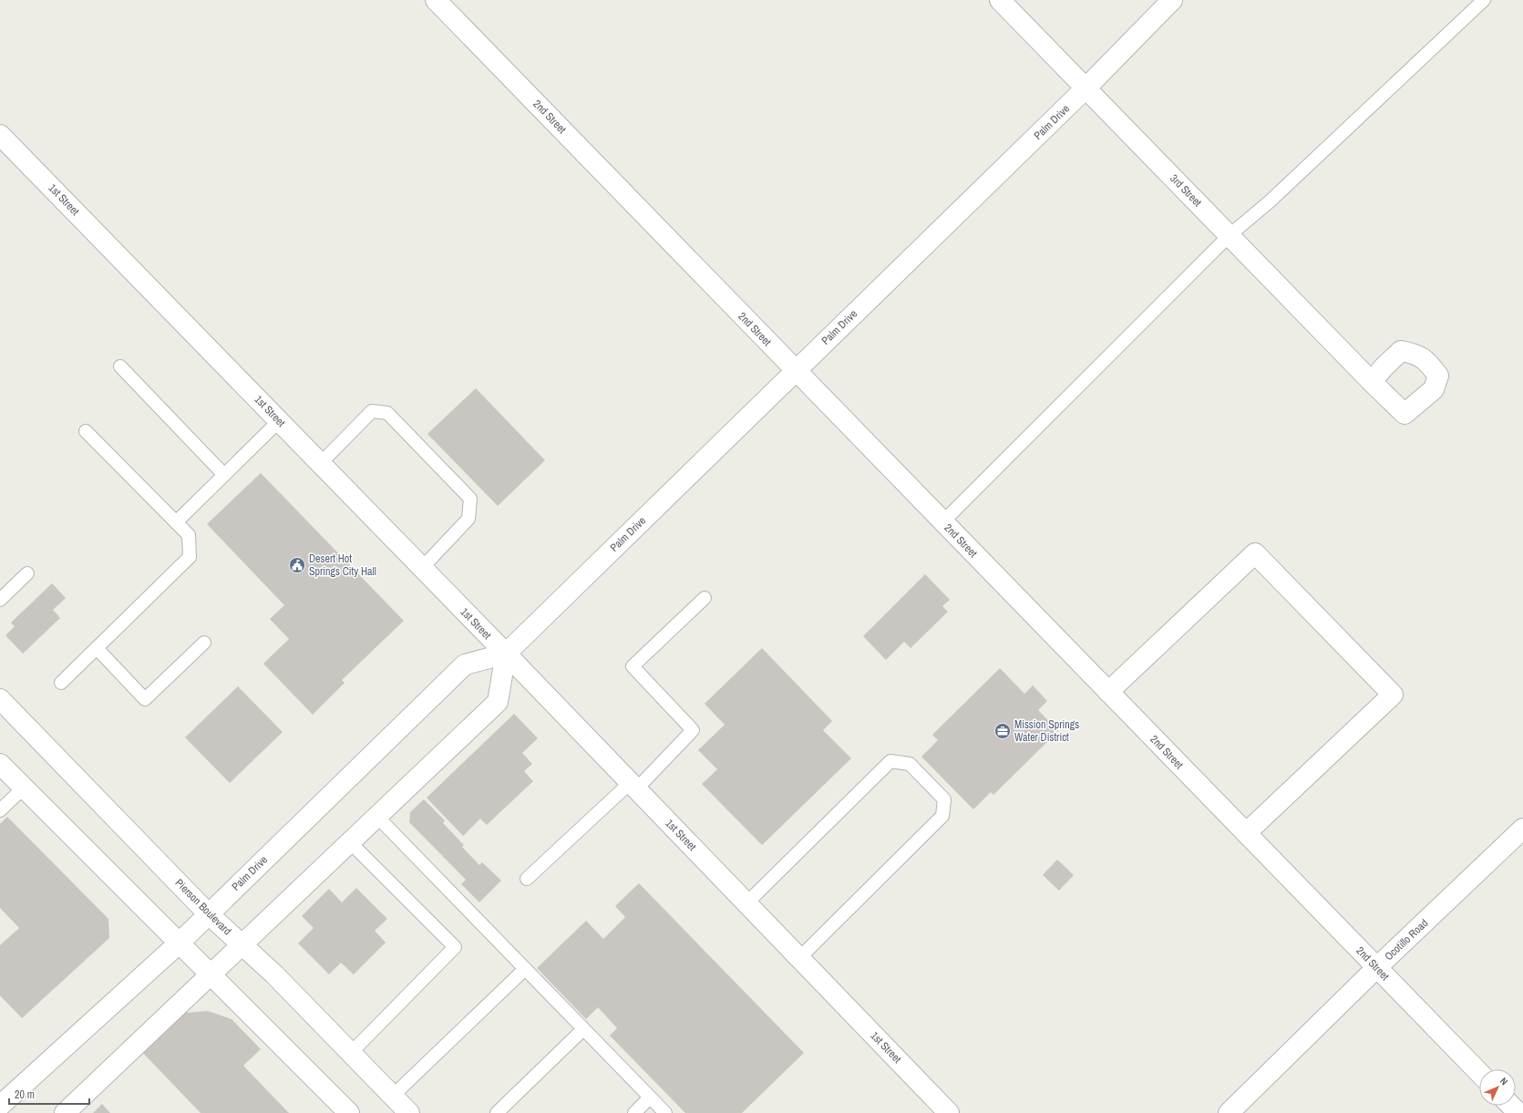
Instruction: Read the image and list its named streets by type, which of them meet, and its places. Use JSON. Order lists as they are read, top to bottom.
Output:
{
  "streets": {
    "street": [
      "2nd Street",
      "Palm Drive",
      "3rd Street",
      "1st Street",
      "Pierson Boulevard",
      "Ocotillo Road"
    ]
  },
  "crossings": [
    ["2nd Street", "Palm Drive"],
    ["2nd Street", "Ocotillo Road"],
    ["Palm Drive", "3rd Street"],
    ["Palm Drive", "1st Street"],
    ["Palm Drive", "Pierson Boulevard"]
  ],
  "places": {
    "public building": ["Desert Hot Springs City Hall"],
    "office": ["Mission Springs Water District"]
  },
  "scale_bar": "20 m",
  "north": "top right"
}
